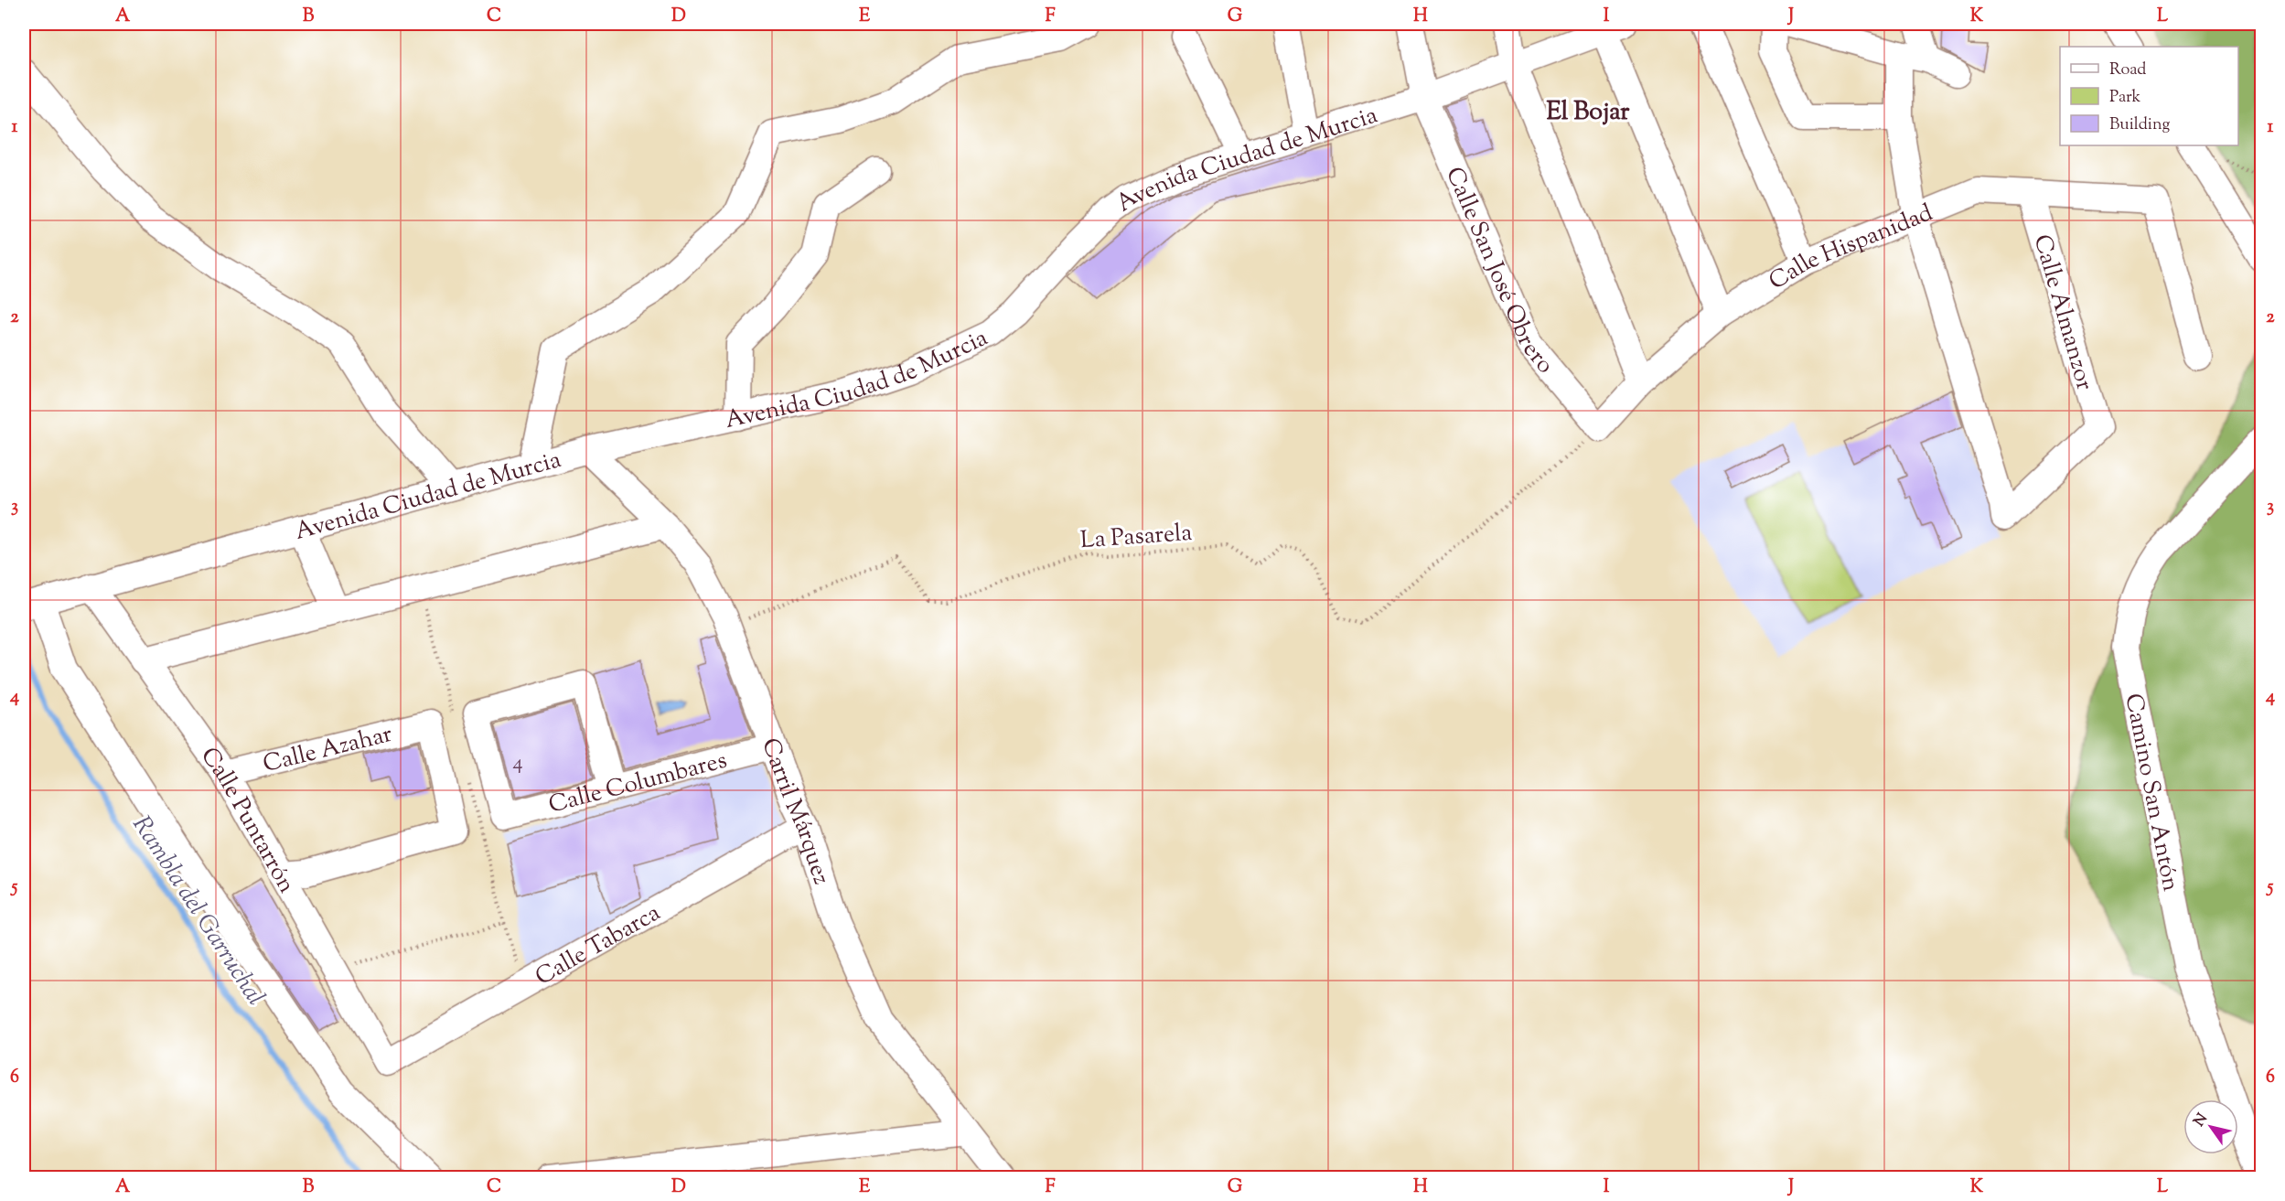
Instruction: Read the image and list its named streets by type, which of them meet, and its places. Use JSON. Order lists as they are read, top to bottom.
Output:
{
  "streets": {
    "street": [
      "Avenida Ciudad de Murcia",
      "Calle Hispanidad",
      "Calle San José Obrero",
      "Calle Almanzor",
      "Calle Azahar",
      "Calle Columbares",
      "Camino San Antón",
      "Carril Márquez",
      "Calle Puntarrón",
      "Calle Tabarca"
    ],
    "path": ["La Pasarela"]
  },
  "crossings": [
    ["Avenida Ciudad de Murcia", "Calle San José Obrero"],
    ["Avenida Ciudad de Murcia", "Carril Márquez"],
    ["Avenida Ciudad de Murcia", "Calle Puntarrón"],
    ["Calle Hispanidad", "Calle San José Obrero"],
    ["Calle Hispanidad", "Calle Almanzor"],
    ["Calle Hispanidad", "La Pasarela"],
    ["Calle San José Obrero", "La Pasarela"],
    ["La Pasarela", "Carril Márquez"],
    ["Calle Azahar", "Calle Columbares"],
    ["Calle Azahar", "Calle Puntarrón"],
    ["Calle Columbares", "Carril Márquez"],
    ["Carril Márquez", "Calle Tabarca"],
    ["Calle Puntarrón", "Calle Tabarca"]
  ],
  "districts": ["El Bojar"],
  "water": ["Rambla del Garruchal"],
  "house_numbers": ["4"],
  "legend": ["Road", "Park", "Building"],
  "north": "top left",
  "grid": {
    "columns": [
      "A",
      "B",
      "C",
      "D",
      "E",
      "F",
      "G",
      "H",
      "I",
      "J",
      "K",
      "L"
    ],
    "rows": [
      "1",
      "2",
      "3",
      "4",
      "5",
      "6"
    ]
  }
}
